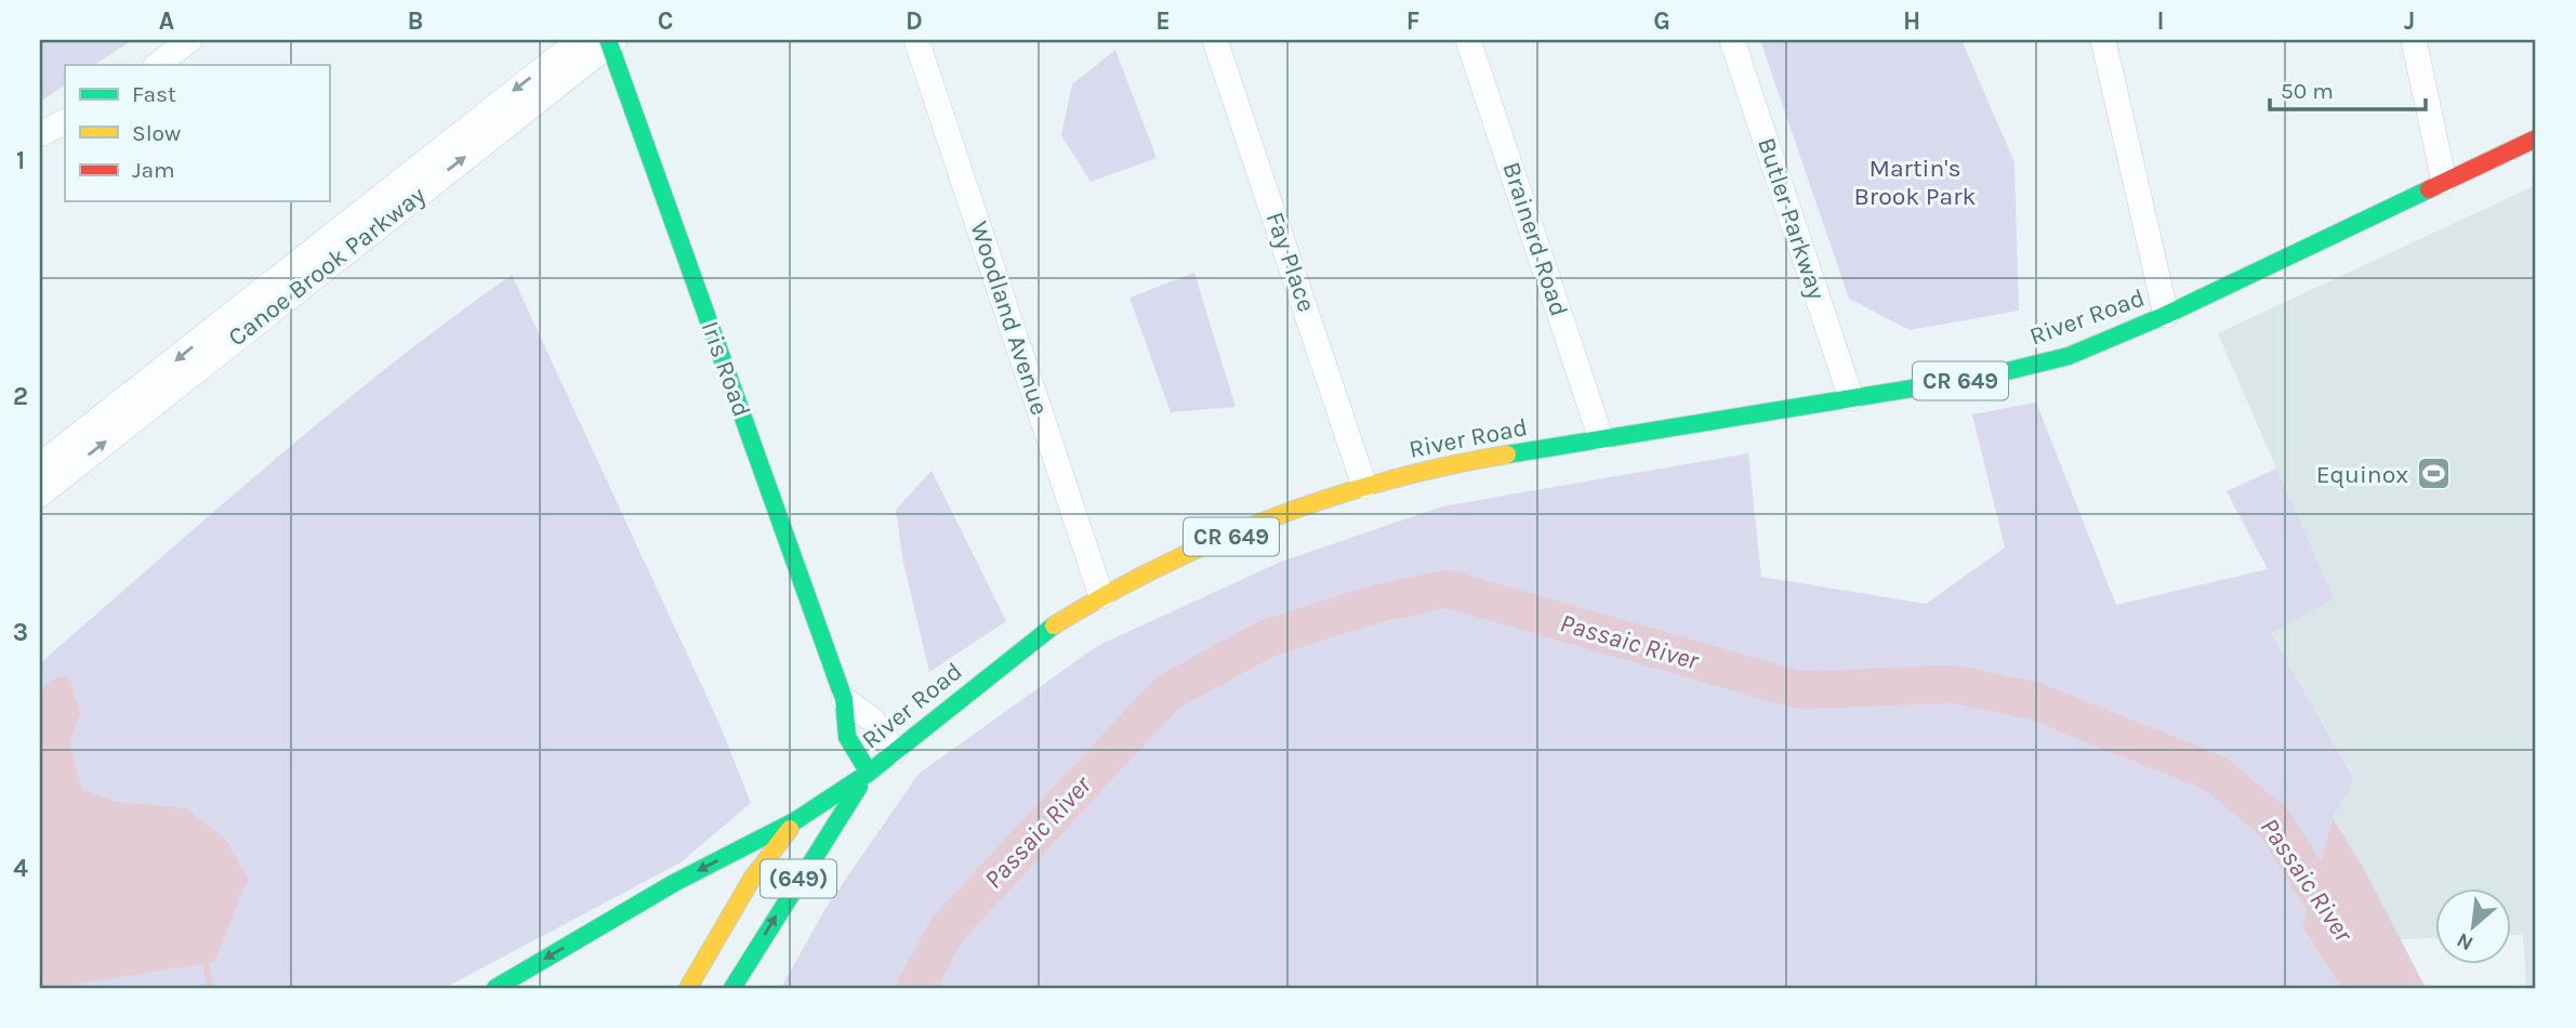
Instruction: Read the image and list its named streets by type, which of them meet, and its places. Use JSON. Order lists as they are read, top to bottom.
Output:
{
  "streets": {
    "main road": [
      "River Road",
      "Iris Road",
      "CR 649",
      "(649)"
    ],
    "street": [
      "Butler Parkway",
      "Brainerd Road",
      "Fay Place",
      "Canoe Brook Parkway",
      "Woodland Avenue"
    ]
  },
  "crossings": [
    ["Butler Parkway", "River Road"],
    ["Brainerd Road", "River Road"],
    ["Fay Place", "River Road"],
    ["Canoe Brook Parkway", "Iris Road"],
    ["River Road", "Woodland Avenue"],
    ["River Road", "Iris Road"],
    ["River Road", "(649)"],
    ["Iris Road", "(649)"]
  ],
  "water": ["Passaic River"],
  "parks": ["Martin's Brook Park"],
  "places": {
    "sports": ["Equinox"]
  },
  "legend": ["Fast", "Slow", "Jam"],
  "scale_bar": "50 m",
  "north": "bottom left",
  "grid": {
    "columns": [
      "A",
      "B",
      "C",
      "D",
      "E",
      "F",
      "G",
      "H",
      "I",
      "J"
    ],
    "rows": [
      "1",
      "2",
      "3",
      "4"
    ]
  }
}
